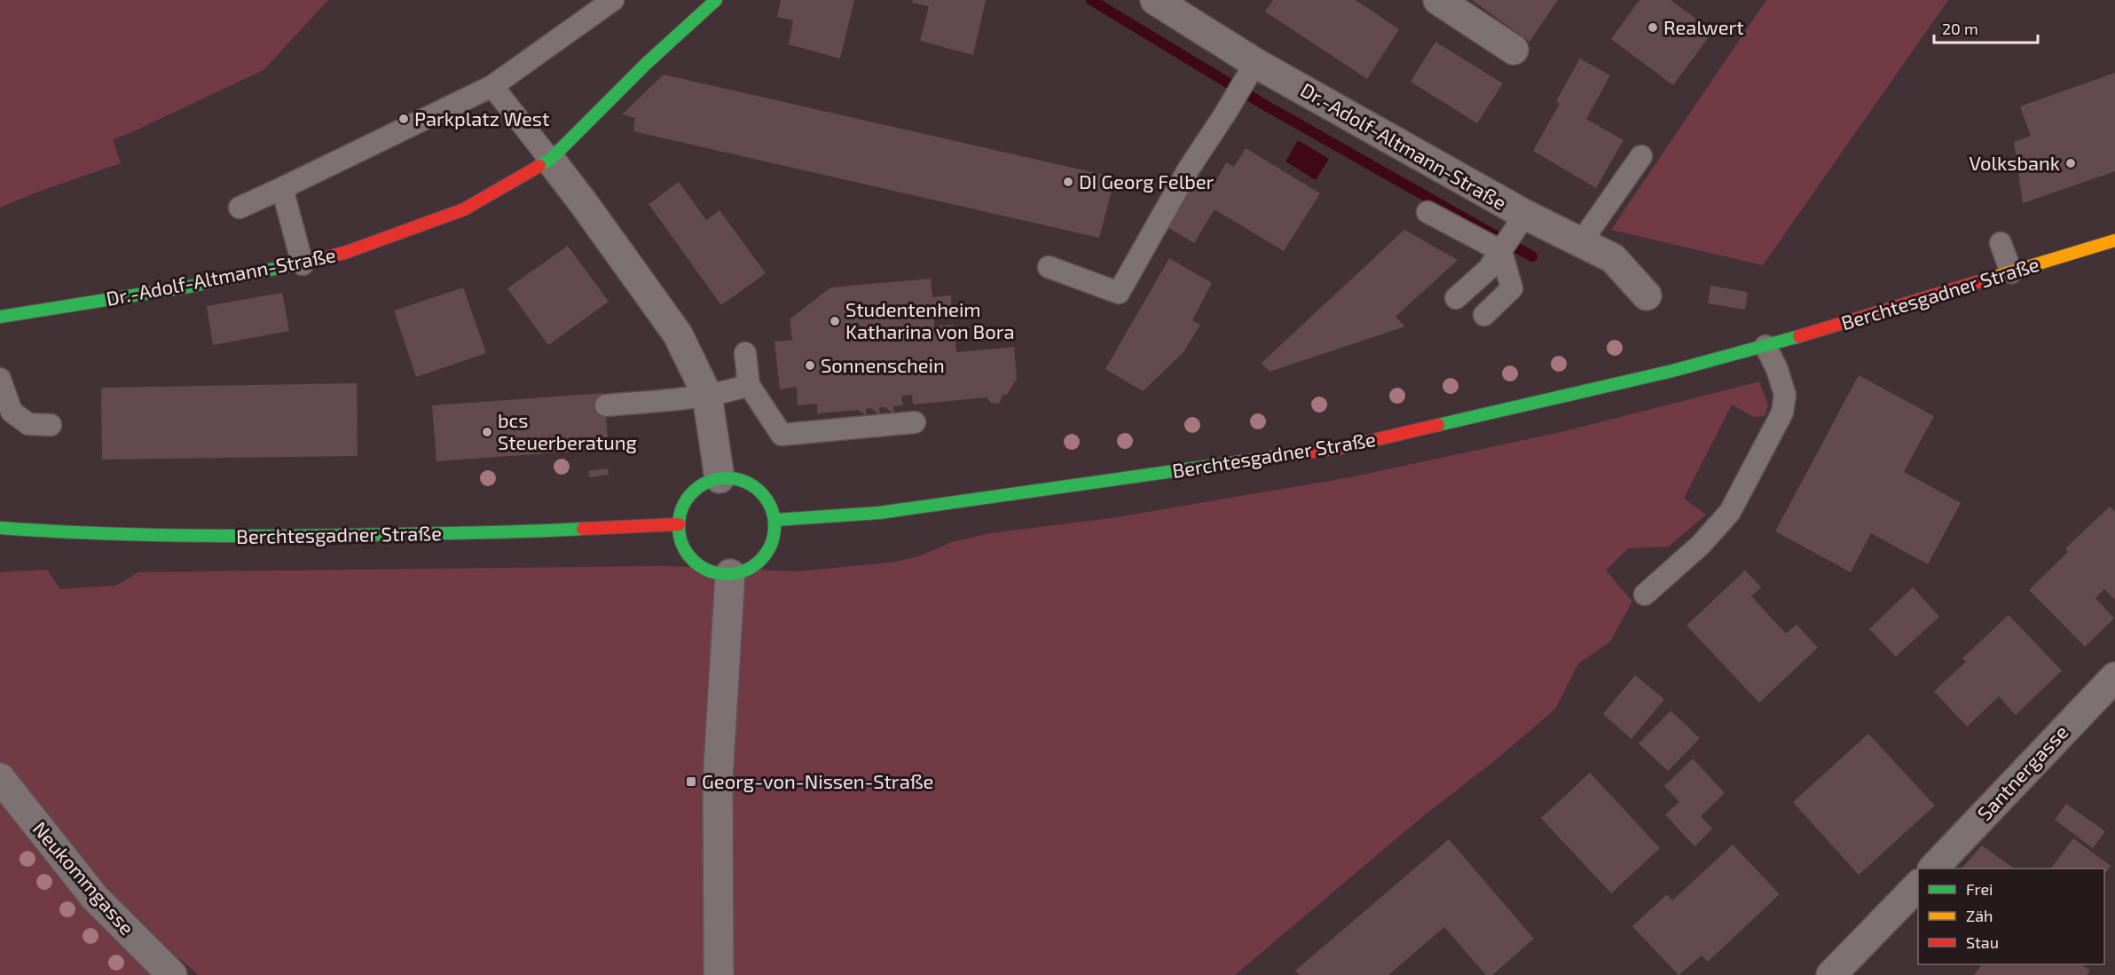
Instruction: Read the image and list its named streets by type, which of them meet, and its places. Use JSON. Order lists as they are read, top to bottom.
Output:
{
  "streets": {
    "main road": ["Dr.-Adolf-Altmann-Straße", "Berchtesgadner Straße"],
    "street": ["Santnergasse", "Neukommgasse"]
  },
  "places": {
    "other": [
      "Realwert",
      "Parkplatz West",
      "Volksbank",
      "DI Georg Felber",
      "Studentenheim Katharina von Bora",
      "Sonnenschein",
      "bcs Steuerberatung"
    ],
    "transit": ["Georg-von-Nissen-Straße"]
  },
  "legend": ["Frei", "Zäh", "Stau"],
  "scale_bar": "20 m"
}
